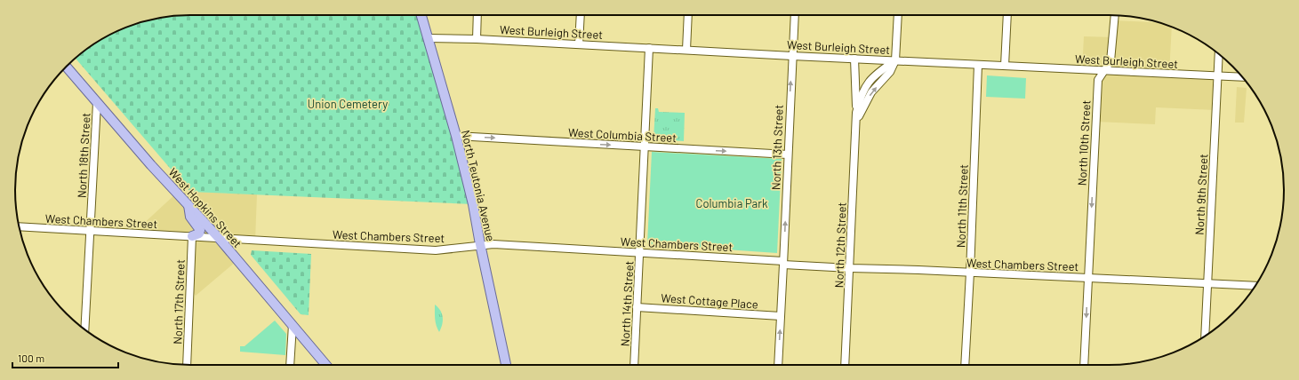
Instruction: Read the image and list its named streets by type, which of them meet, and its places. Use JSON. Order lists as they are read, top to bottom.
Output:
{
  "streets": {
    "main road": ["North Teutonia Avenue", "West Hopkins Street"],
    "street": [
      "West Burleigh Street",
      "West Columbia Street",
      "North 10th Street",
      "North 13th Street",
      "North 18th Street",
      "North 9th Street",
      "North 11th Street",
      "West Chambers Street",
      "North 12th Street",
      "West Cottage Place",
      "North 17th Street",
      "North 14th Street"
    ]
  },
  "crossings": [
    ["West Burleigh Street", "North 10th Street"],
    ["West Burleigh Street", "North 13th Street"],
    ["West Burleigh Street", "North Teutonia Avenue"],
    ["West Burleigh Street", "North 9th Street"],
    ["West Burleigh Street", "North 11th Street"],
    ["West Burleigh Street", "North 12th Street"],
    ["West Burleigh Street", "North 14th Street"],
    ["West Columbia Street", "North 13th Street"],
    ["West Columbia Street", "North Teutonia Avenue"],
    ["West Columbia Street", "North 14th Street"],
    ["North 10th Street", "West Chambers Street"],
    ["North 13th Street", "West Chambers Street"],
    ["North 13th Street", "West Cottage Place"],
    ["North 18th Street", "West Hopkins Street"],
    ["North 18th Street", "West Chambers Street"],
    ["North Teutonia Avenue", "West Chambers Street"],
    ["North 9th Street", "West Chambers Street"],
    ["North 11th Street", "West Chambers Street"],
    ["West Hopkins Street", "West Chambers Street"],
    ["West Chambers Street", "North 12th Street"],
    ["West Chambers Street", "North 17th Street"],
    ["West Chambers Street", "North 14th Street"],
    ["West Cottage Place", "North 14th Street"]
  ],
  "one_way": ["West Columbia Street", "North 10th Street", "North 13th Street"],
  "parks": ["Union Cemetery", "Columbia Park"],
  "scale_bar": "100 m"
}
